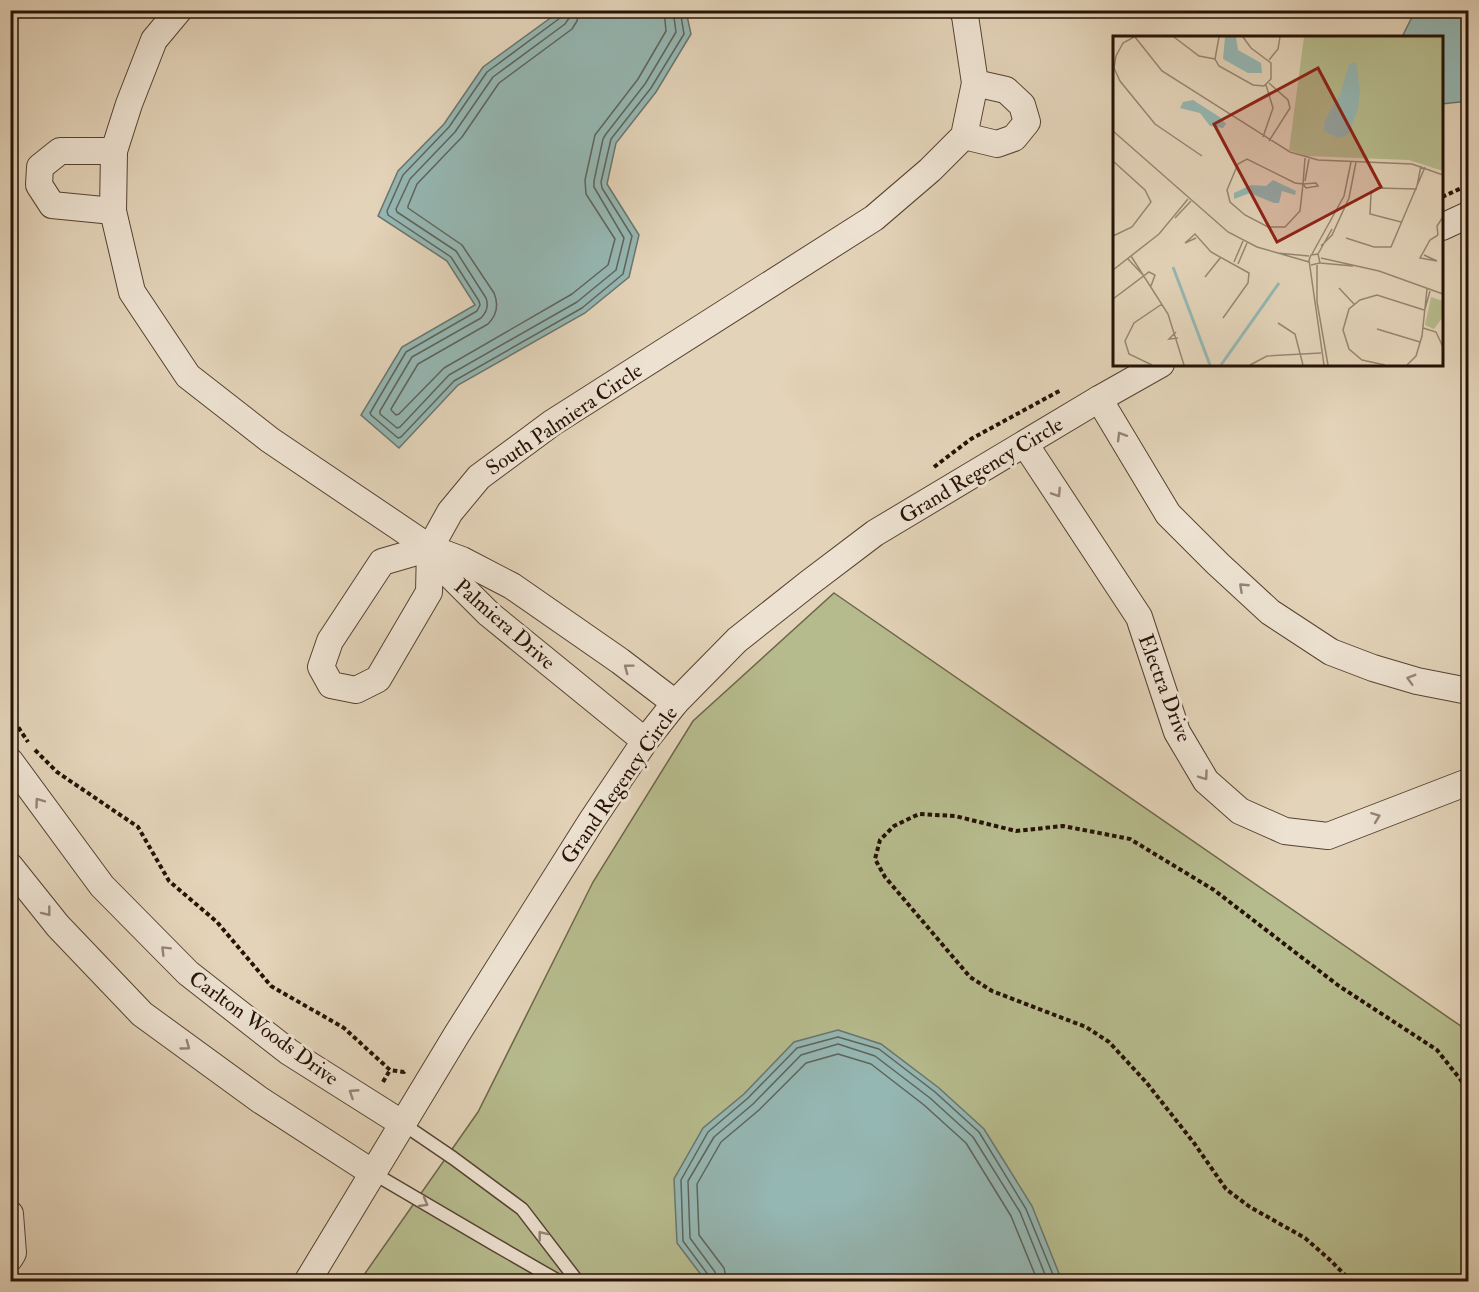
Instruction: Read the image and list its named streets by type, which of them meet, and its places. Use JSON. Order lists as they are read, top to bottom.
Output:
{
  "streets": {
    "street": [
      "South Palmiera Circle",
      "Grand Regency Circle",
      "Palmiera Drive",
      "Electra Drive",
      "Carlton Woods Drive"
    ]
  },
  "crossings": [
    ["South Palmiera Circle", "Palmiera Drive"],
    ["Grand Regency Circle", "Palmiera Drive"],
    ["Grand Regency Circle", "Electra Drive"],
    ["Grand Regency Circle", "Carlton Woods Drive"]
  ]
}
